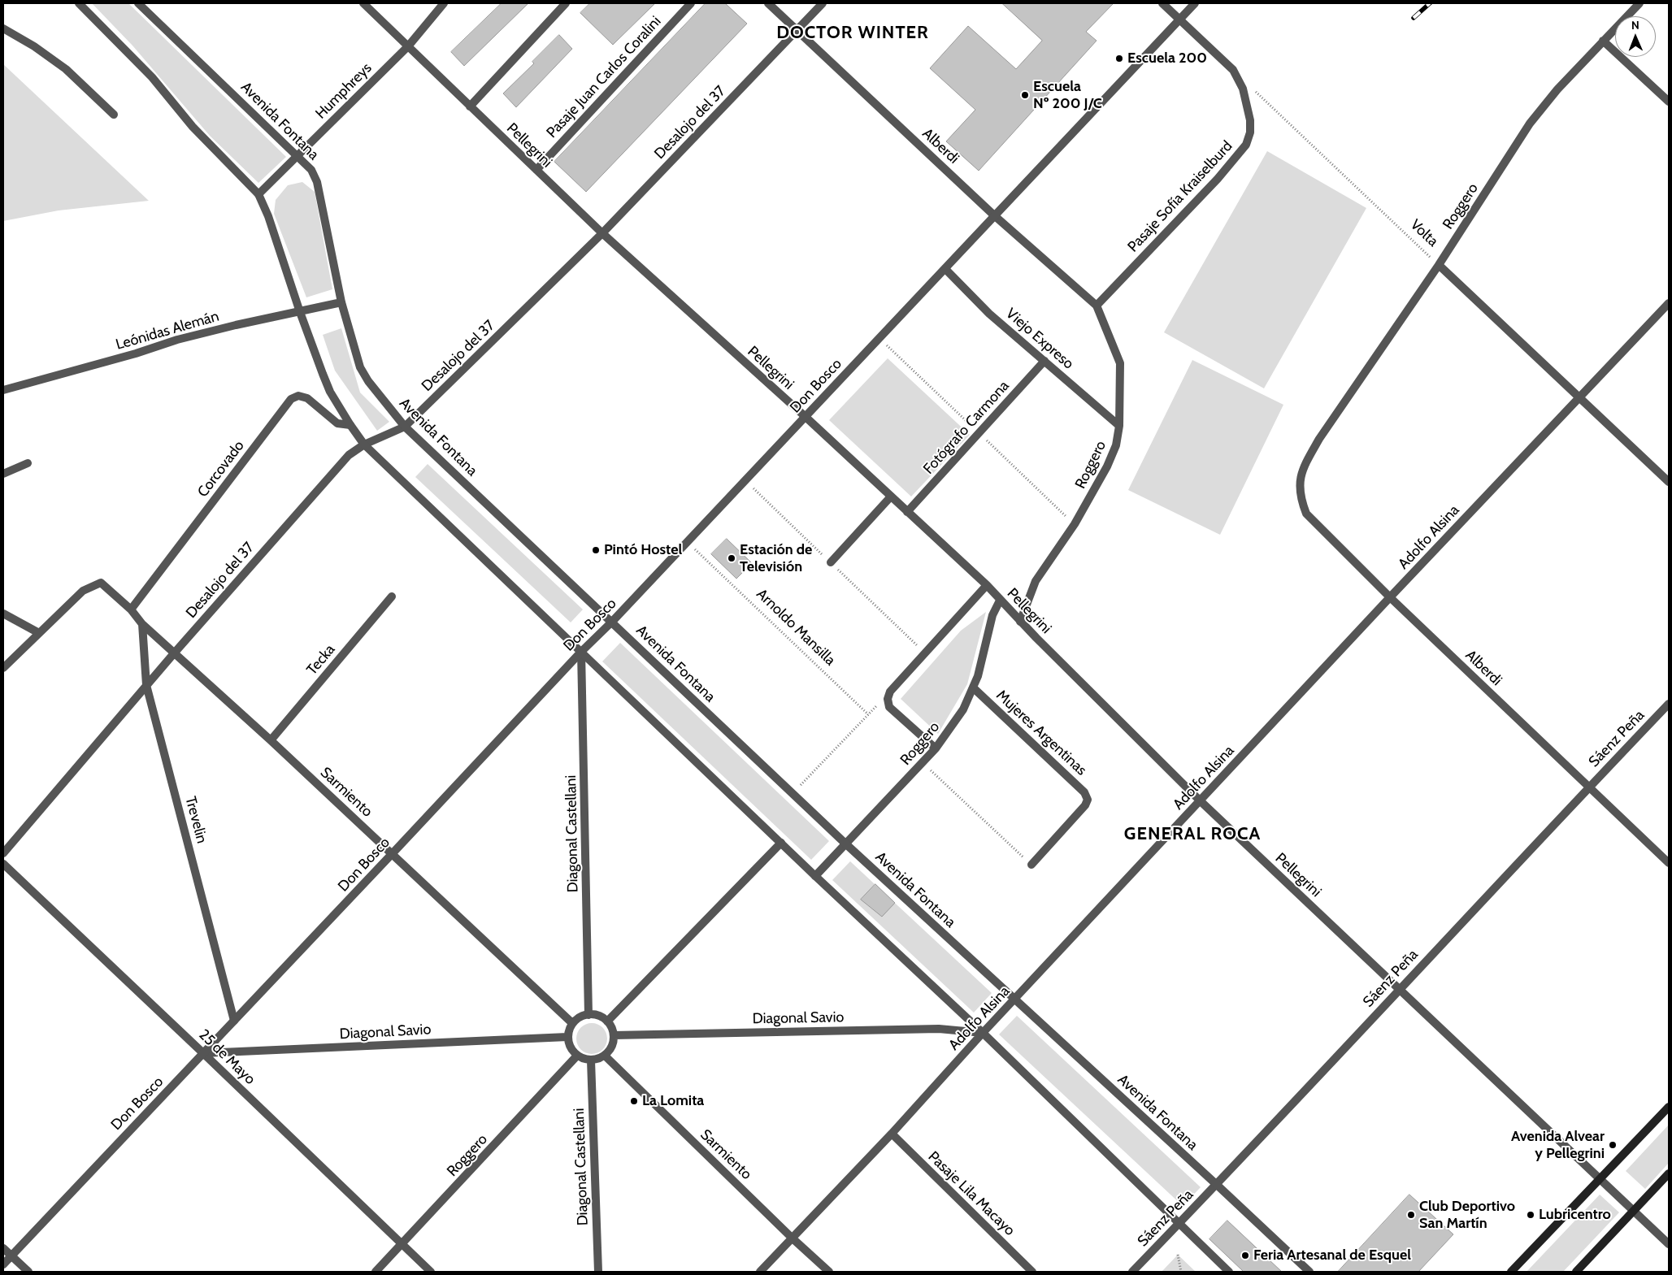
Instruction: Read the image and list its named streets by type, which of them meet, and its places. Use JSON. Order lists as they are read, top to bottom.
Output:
{
  "streets": {
    "street": [
      "Pasaje Juan Carlos Coralini",
      "Humphreys",
      "Avenida Fontana",
      "Desalojo del 37",
      "Pellegrini",
      "Alberdi",
      "Pasaje Sofía Kraiselburd",
      "Roggero",
      "Volta",
      "Leónidas Alemán",
      "Viejo Expreso",
      "Don Bosco",
      "Fotógrafo Carmona",
      "Corcovado",
      "Adolfo Alsina",
      "Tecka",
      "Mujeres Argentinas",
      "Sáenz Peña",
      "Sarmiento",
      "Trevelin",
      "Diagonal Castellani",
      "Diagonal Savio",
      "25 de Mayo",
      "Pasaje Lila Macayo"
    ],
    "path": ["Arnoldo Mansilla"]
  },
  "crossings": [
    ["Pasaje Juan Carlos Coralini", "Pellegrini"],
    ["Humphreys", "Avenida Fontana"],
    ["Humphreys", "Pellegrini"],
    ["Avenida Fontana", "Desalojo del 37"],
    ["Avenida Fontana", "Roggero"],
    ["Avenida Fontana", "Leónidas Alemán"],
    ["Avenida Fontana", "Don Bosco"],
    ["Avenida Fontana", "Adolfo Alsina"],
    ["Avenida Fontana", "Sáenz Peña"],
    ["Desalojo del 37", "Pellegrini"],
    ["Desalojo del 37", "Alberdi"],
    ["Desalojo del 37", "Sarmiento"],
    ["Desalojo del 37", "Trevelin"],
    ["Pellegrini", "Roggero"],
    ["Pellegrini", "Don Bosco"],
    ["Pellegrini", "Fotógrafo Carmona"],
    ["Pellegrini", "Adolfo Alsina"],
    ["Pellegrini", "Sáenz Peña"],
    ["Alberdi", "Pasaje Sofía Kraiselburd"],
    ["Alberdi", "Roggero"],
    ["Alberdi", "Don Bosco"],
    ["Alberdi", "Adolfo Alsina"],
    ["Alberdi", "Sáenz Peña"],
    ["Pasaje Sofía Kraiselburd", "Roggero"],
    ["Pasaje Sofía Kraiselburd", "Don Bosco"],
    ["Roggero", "Volta"],
    ["Roggero", "Viejo Expreso"],
    ["Roggero", "Mujeres Argentinas"],
    ["Roggero", "Sarmiento"],
    ["Roggero", "Diagonal Castellani"],
    ["Roggero", "Diagonal Savio"],
    ["Roggero", "25 de Mayo"],
    ["Volta", "Adolfo Alsina"],
    ["Viejo Expreso", "Don Bosco"],
    ["Viejo Expreso", "Fotógrafo Carmona"],
    ["Don Bosco", "Arnoldo Mansilla"],
    ["Don Bosco", "Sarmiento"],
    ["Don Bosco", "Trevelin"],
    ["Don Bosco", "Diagonal Castellani"],
    ["Don Bosco", "Diagonal Savio"],
    ["Don Bosco", "25 de Mayo"],
    ["Corcovado", "Sarmiento"],
    ["Adolfo Alsina", "Sarmiento"],
    ["Adolfo Alsina", "Diagonal Savio"],
    ["Adolfo Alsina", "Pasaje Lila Macayo"],
    ["Tecka", "Sarmiento"],
    ["Sarmiento", "Trevelin"],
    ["Sarmiento", "Diagonal Castellani"],
    ["Sarmiento", "Diagonal Savio"],
    ["Diagonal Castellani", "Diagonal Savio"],
    ["Diagonal Savio", "25 de Mayo"]
  ],
  "districts": ["DOCTOR WINTER", "GENERAL ROCA"],
  "places": [
    "Escuela 200",
    "Escuela Nº 200 J/C",
    "Pintó Hostel",
    "Estación de Televisión",
    "La Lomita",
    "Avenida Alvear y Pellegrini",
    "Club Deportivo San Martín",
    "Lubricentro",
    "Feria Artesanal de Esquel"
  ],
  "north": "top"
}
